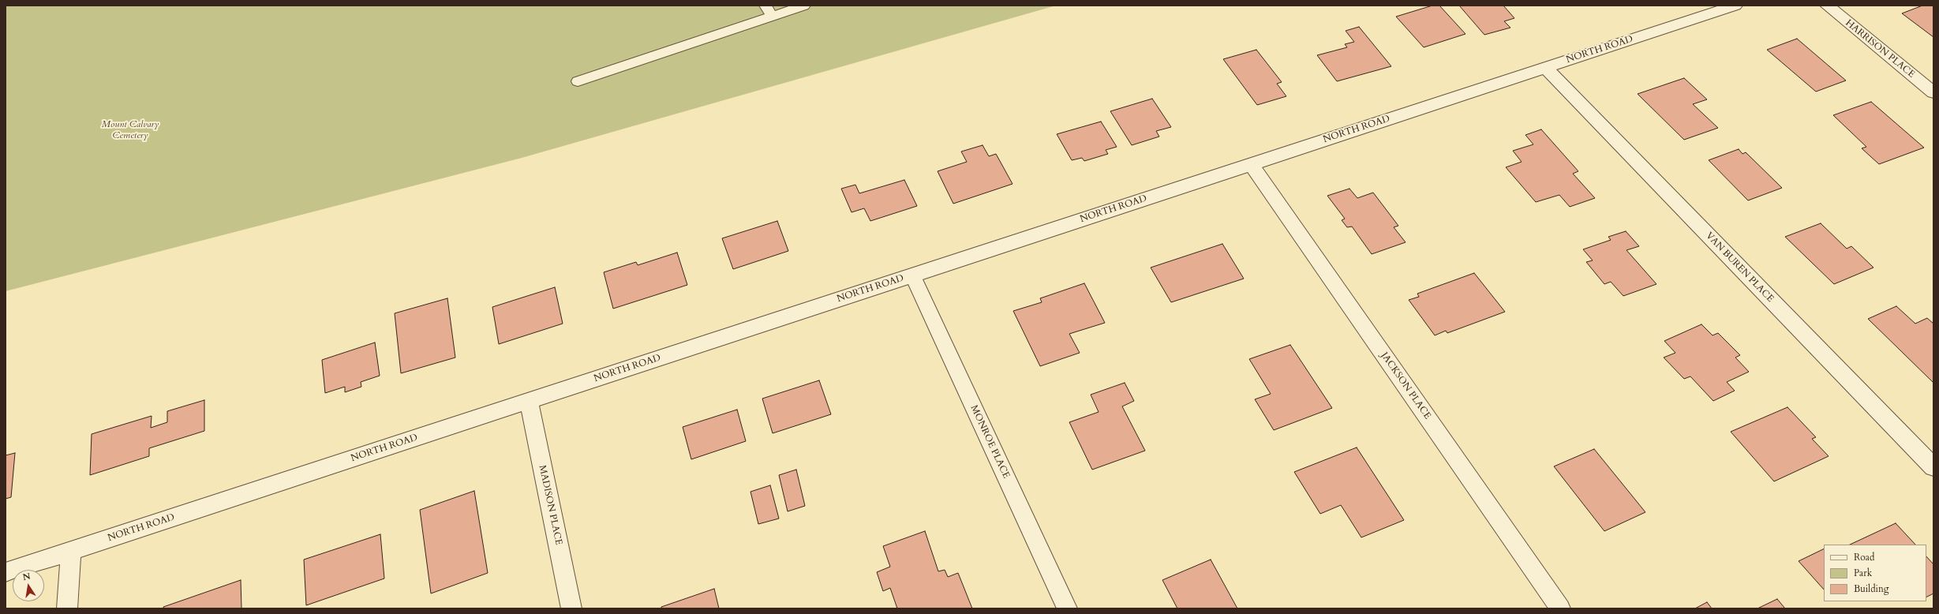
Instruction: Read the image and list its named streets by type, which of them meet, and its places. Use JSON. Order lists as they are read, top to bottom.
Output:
{
  "streets": {
    "street": [
      "HARRISON PLACE",
      "NORTH ROAD",
      "VAN BUREN PLACE",
      "JACKSON PLACE",
      "MONROE PLACE",
      "MADISON PLACE"
    ]
  },
  "crossings": [
    ["NORTH ROAD", "VAN BUREN PLACE"],
    ["NORTH ROAD", "JACKSON PLACE"],
    ["NORTH ROAD", "MONROE PLACE"],
    ["NORTH ROAD", "MADISON PLACE"]
  ],
  "parks": ["Mount Calvary Cemetery"],
  "legend": ["Road", "Park", "Building"],
  "north": "top"
}
